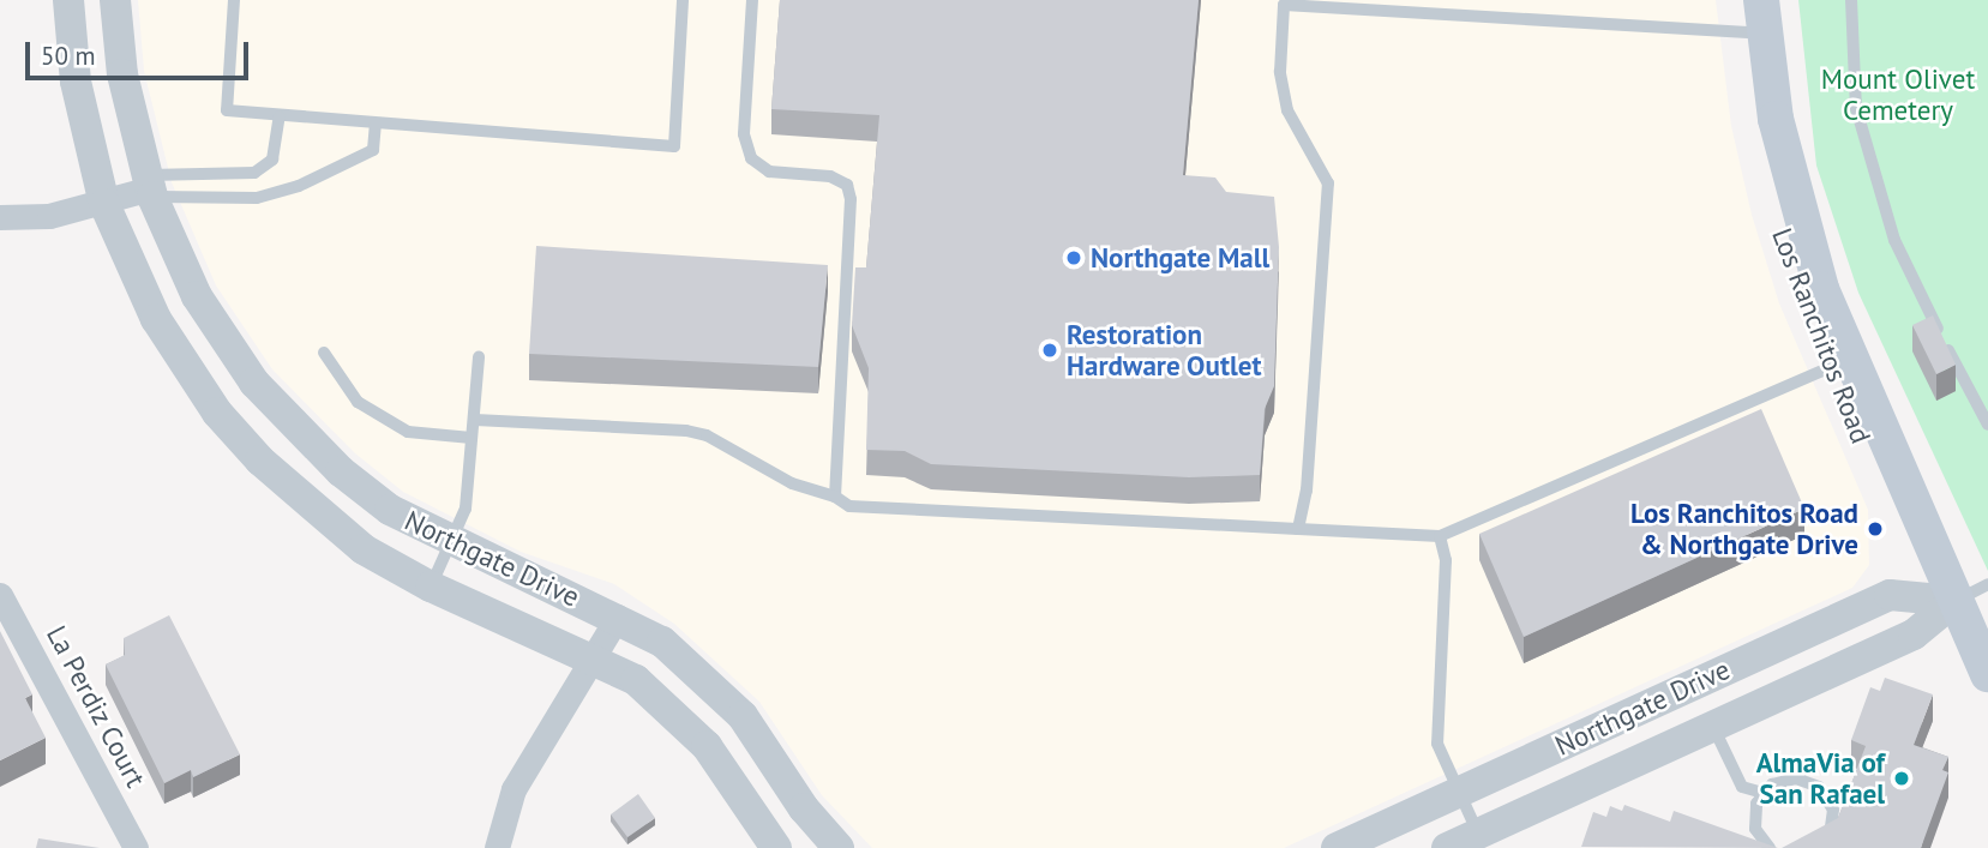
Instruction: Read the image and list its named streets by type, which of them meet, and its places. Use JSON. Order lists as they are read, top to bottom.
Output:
{
  "streets": {
    "main road": ["Los Ranchitos Road"],
    "street": ["Northgate Drive", "La Perdiz Court"]
  },
  "crossings": [
    ["Los Ranchitos Road", "Northgate Drive"]
  ],
  "parks": ["Mount Olivet Cemetery"],
  "places": [
    "Northgate Mall",
    "Restoration Hardware Outlet",
    "Los Ranchitos Road & Northgate Drive",
    "AlmaVia of San Rafael"
  ],
  "scale_bar": "50 m"
}
